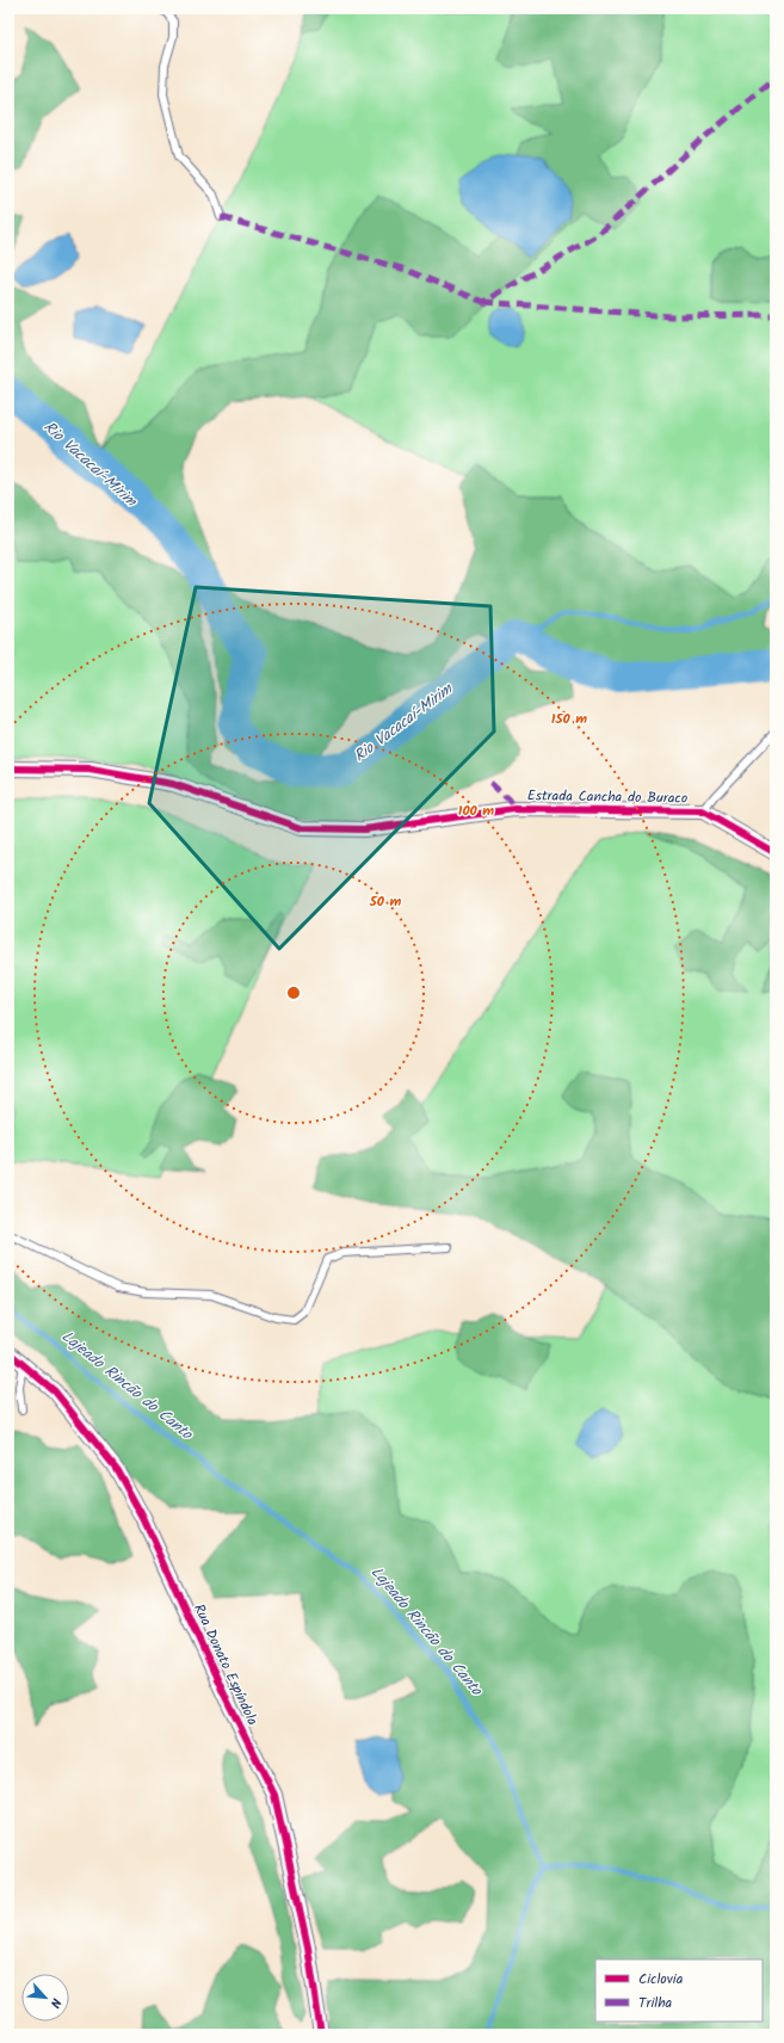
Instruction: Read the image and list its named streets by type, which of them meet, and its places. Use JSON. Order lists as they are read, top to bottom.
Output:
{
  "streets": {
    "street": ["Estrada Cancha do Buraco", "Rua Donato Espíndola"]
  },
  "water": ["Rio Vacacaí-Mirim", "Lajeado Rincão do Canto"],
  "legend": ["Ciclovia", "Trilha"],
  "north": "bottom right",
  "rings": ["150 m", "100 m", "50 m"]
}
